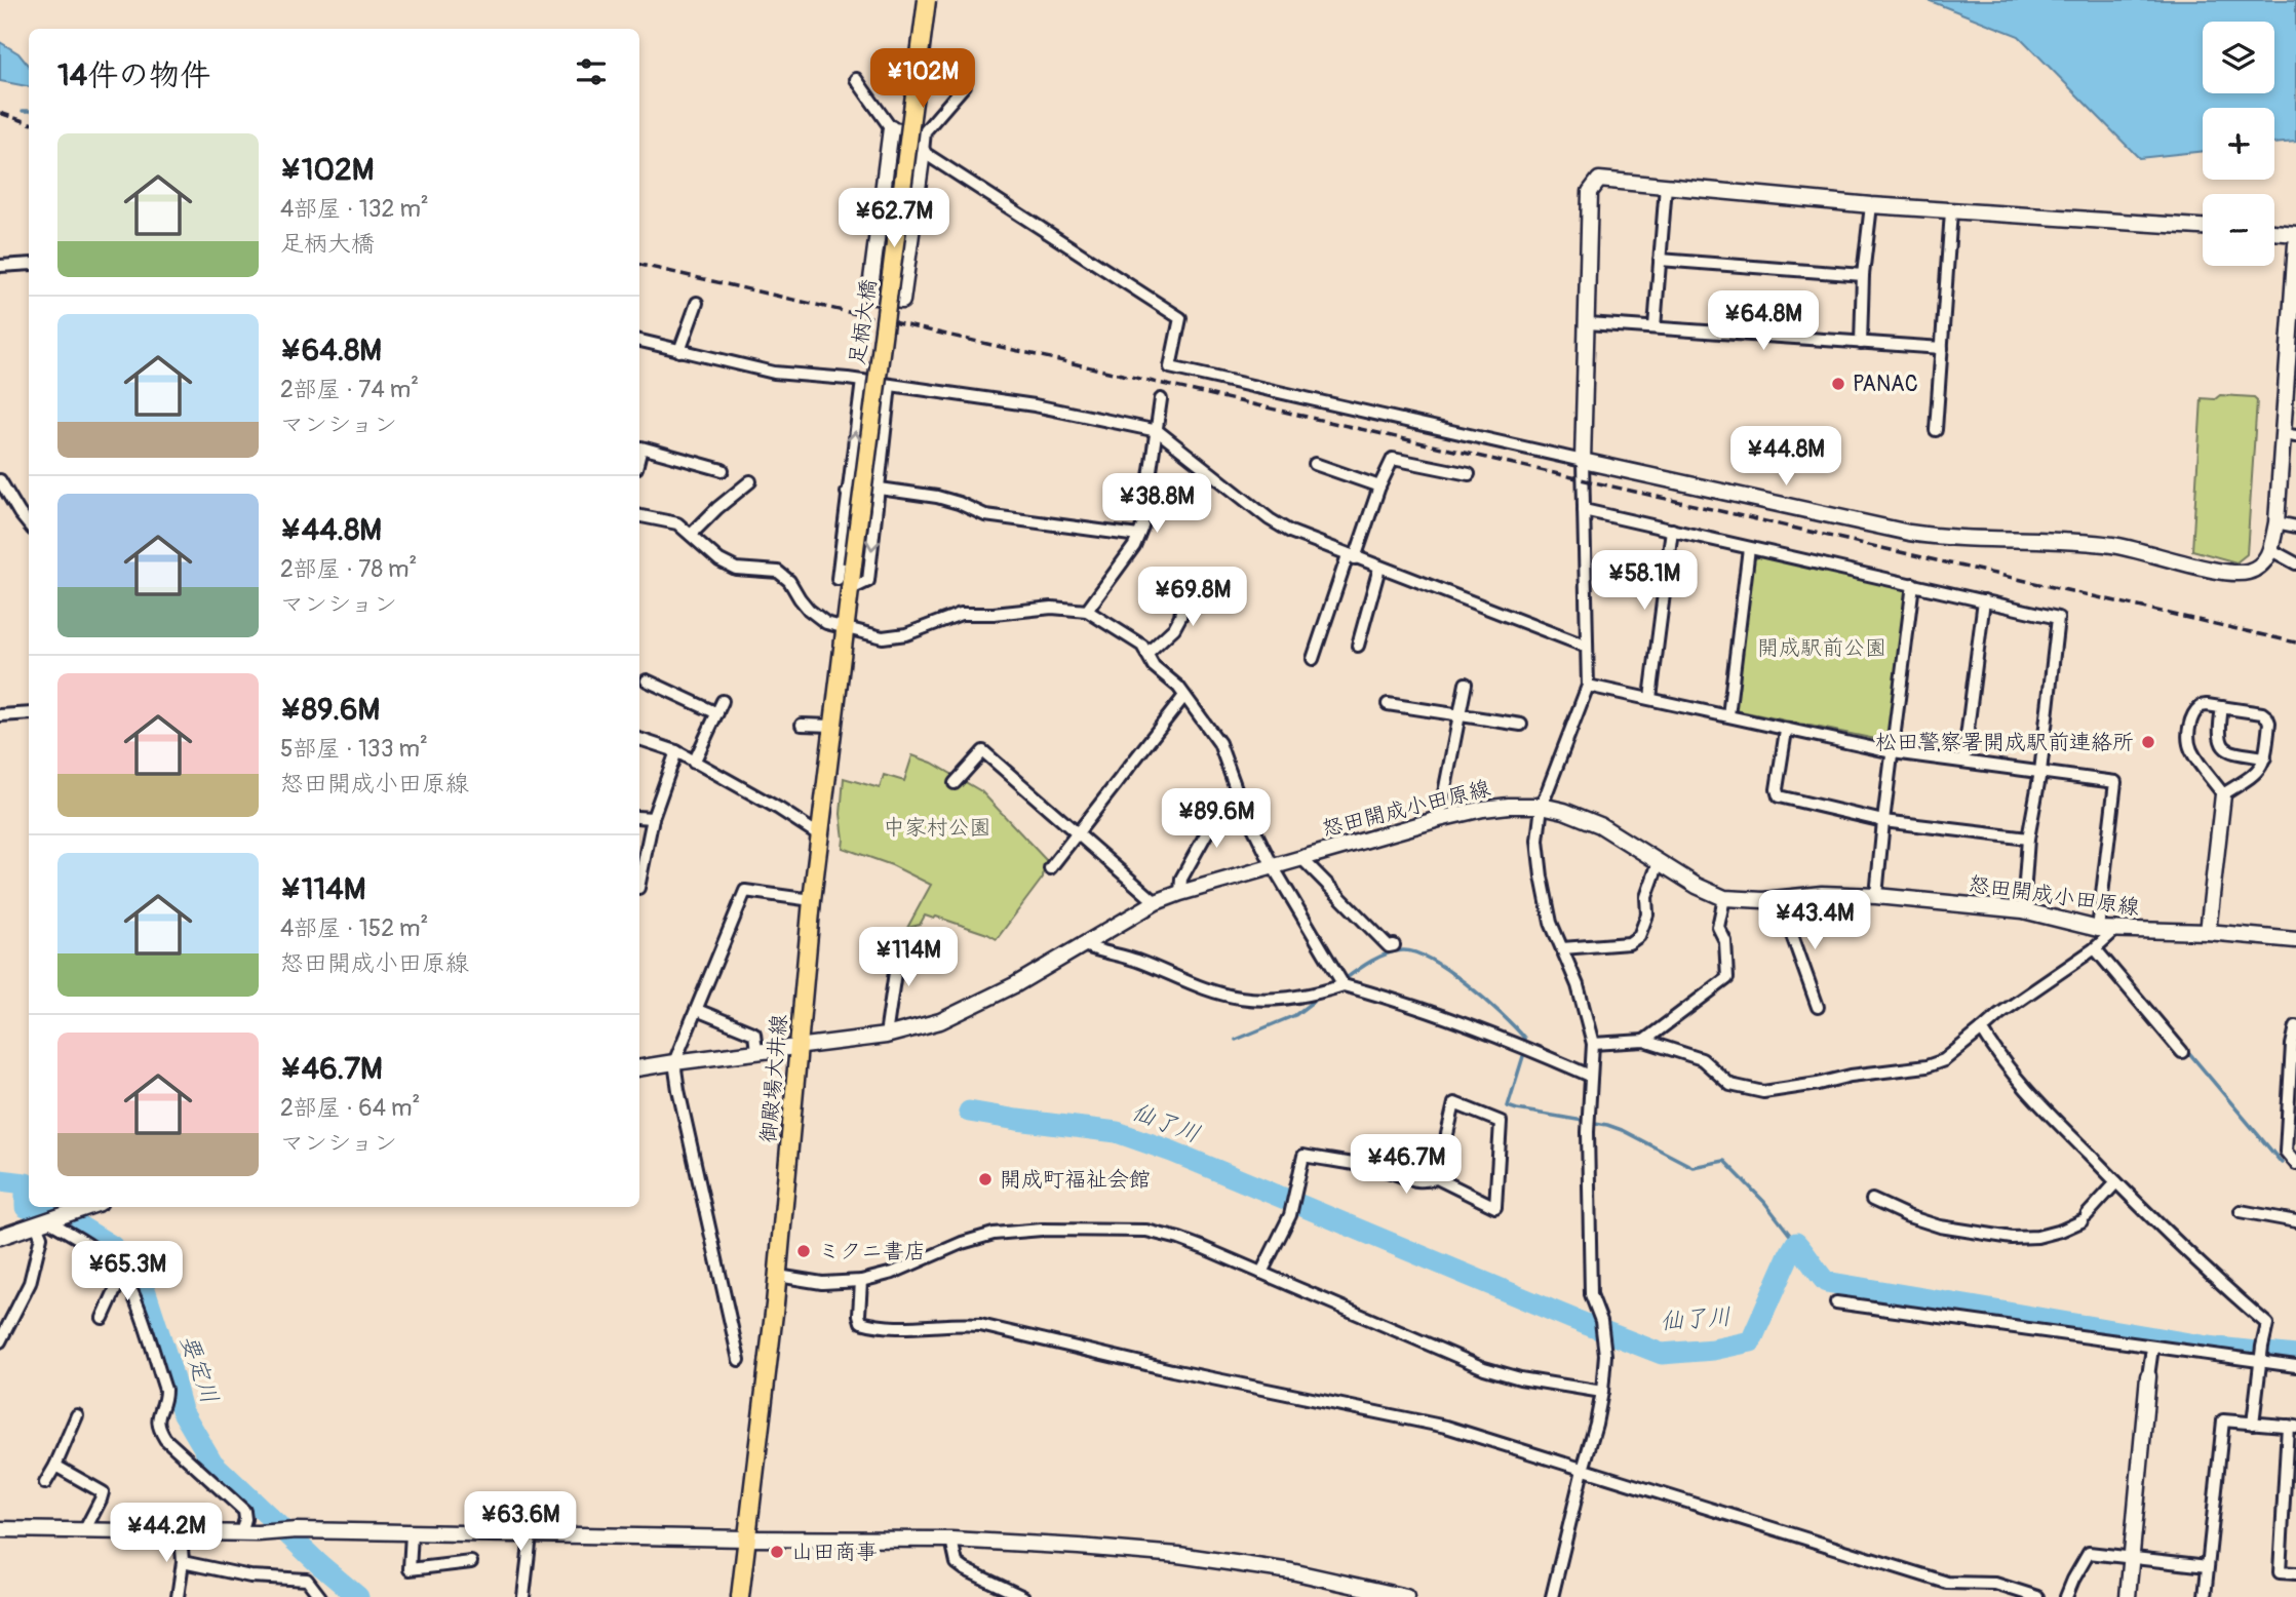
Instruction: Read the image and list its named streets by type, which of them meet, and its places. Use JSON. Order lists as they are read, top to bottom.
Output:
{
  "streets": {
    "main road": ["足柄大橋", "御殿場大井線"],
    "street": ["怒田開成小田原線"]
  },
  "crossings": [
    ["足柄大橋", "御殿場大井線"],
    ["怒田開成小田原線", "御殿場大井線"]
  ],
  "water": ["仙了川", "要定川"],
  "parks": ["開成駅前公園", "中家村公園"],
  "places": [
    "PANAC",
    "松田警察署開成駅前連絡所",
    "開成町福祉会館",
    "ミクニ書店",
    "山田商事"
  ],
  "page": {
    "map_buttons": ["+", "−"],
    "heading": "14件の物件",
    "price": [
      "¥102M",
      "¥62.7M",
      "¥64.8M",
      "¥44.8M",
      "¥38.8M",
      "¥58.1M",
      "¥69.8M",
      "¥89.6M",
      "¥43.4M",
      "¥114M",
      "¥46.7M",
      "¥65.3M",
      "¥63.6M",
      "¥44.2M"
    ],
    "list": [
      {
        "name": "¥102M",
        "note": "4部屋 · 132 m² · 足柄大橋"
      },
      {
        "name": "¥64.8M",
        "note": "2部屋 · 74 m² · マンション"
      },
      {
        "name": "¥44.8M",
        "note": "2部屋 · 78 m² · マンション"
      },
      {
        "name": "¥89.6M",
        "note": "5部屋 · 133 m² · 怒田開成小田原線"
      },
      {
        "name": "¥114M",
        "note": "4部屋 · 152 m² · 怒田開成小田原線"
      },
      {
        "name": "¥46.7M",
        "note": "2部屋 · 64 m² · マンション"
      }
    ]
  }
}
